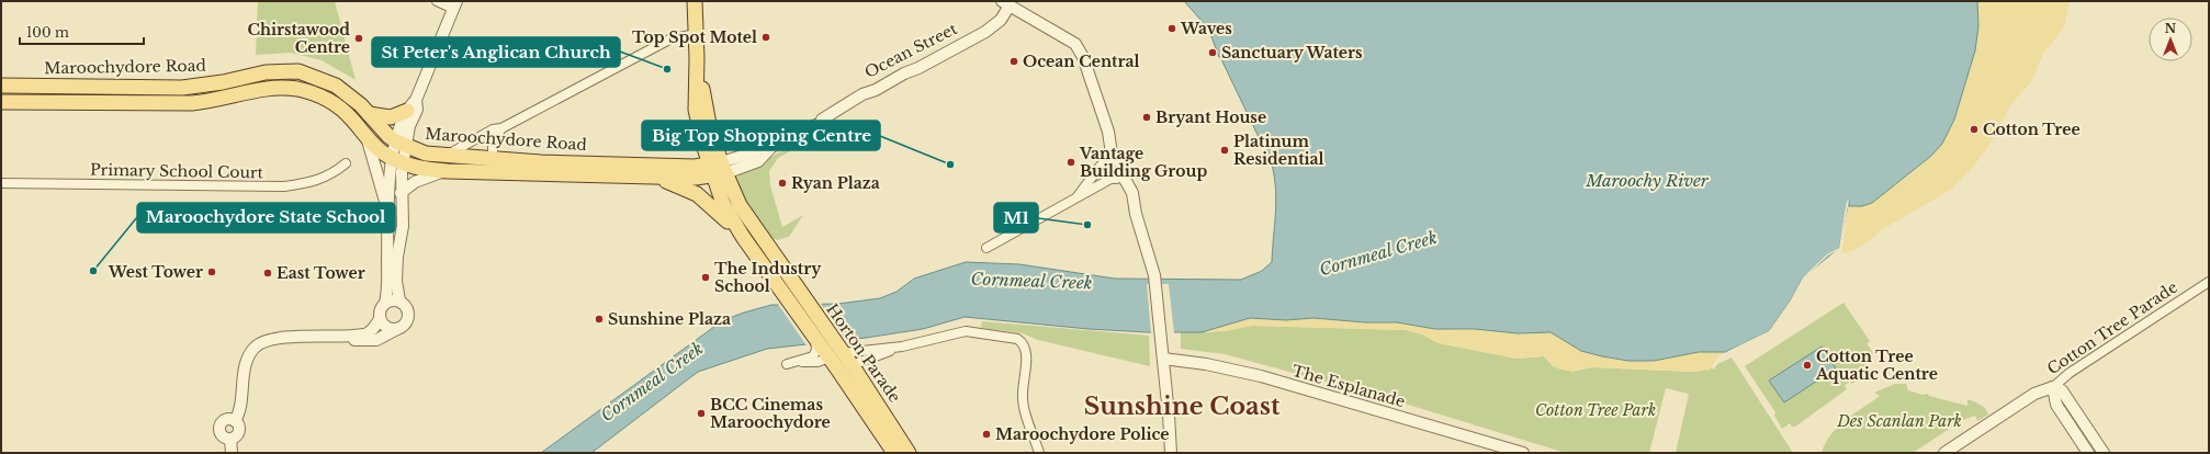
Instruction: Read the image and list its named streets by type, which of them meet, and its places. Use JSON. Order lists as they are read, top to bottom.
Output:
{
  "streets": {
    "main road": ["Maroochydore Road", "Horton Parade"],
    "street": [
      "Ocean Street",
      "Primary School Court",
      "Cotton Tree Parade",
      "The Esplanade"
    ]
  },
  "crossings": [
    ["Ocean Street", "Maroochydore Road"],
    ["Ocean Street", "Horton Parade"],
    ["Maroochydore Road", "Horton Parade"]
  ],
  "districts": ["Sunshine Coast"],
  "water": ["Maroochy River", "Cornmeal Creek"],
  "parks": ["Cotton Tree Park", "Des Scanlan Park"],
  "places": [
    "Waves",
    "Top Spot Motel",
    "Chirstawood Centre",
    "Sanctuary Waters",
    "Ocean Central",
    "St Peter's Anglican Church",
    "Bryant House",
    "Cotton Tree",
    "Platinum Residential",
    "Vantage Building Group",
    "Big Top Shopping Centre",
    "Ryan Plaza",
    "M1",
    "Maroochydore State School",
    "West Tower",
    "East Tower",
    "The Industry School",
    "Sunshine Plaza",
    "Cotton Tree Aquatic Centre",
    "BCC Cinemas Maroochydore",
    "Maroochydore Police"
  ],
  "scale_bar": "100 m",
  "north": "top"
}
